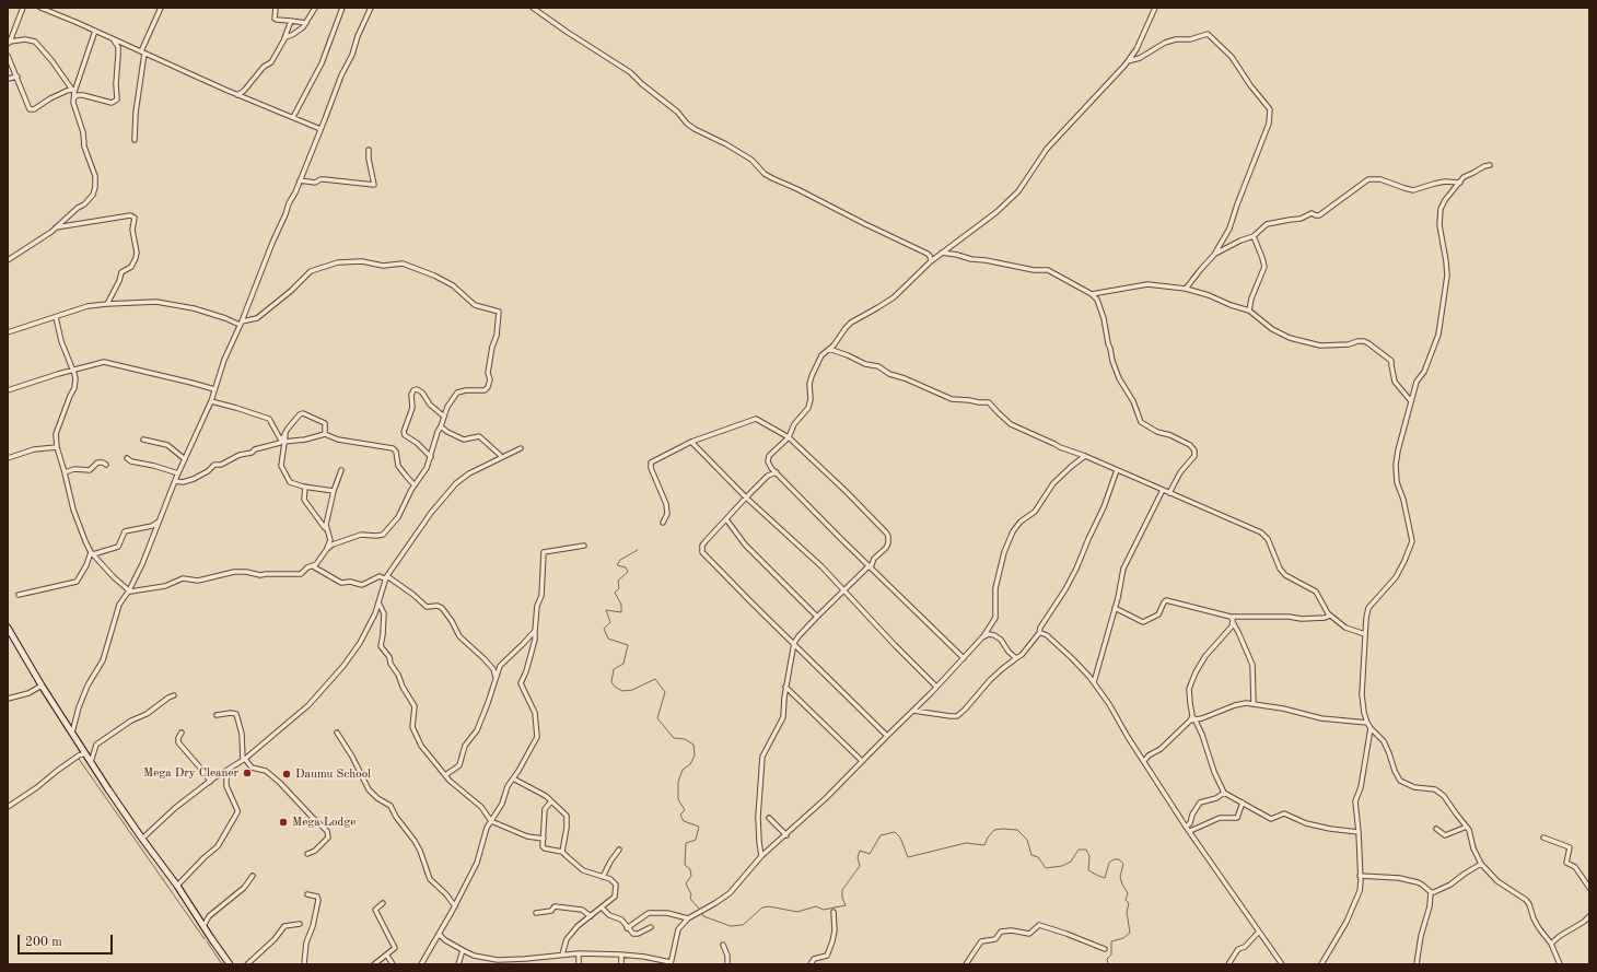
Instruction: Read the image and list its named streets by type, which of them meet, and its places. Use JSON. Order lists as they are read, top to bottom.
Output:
{
  "places": ["Mega Dry Cleaner", "Daumu School", "Mega Lodge"],
  "scale_bar": "200 m"
}
